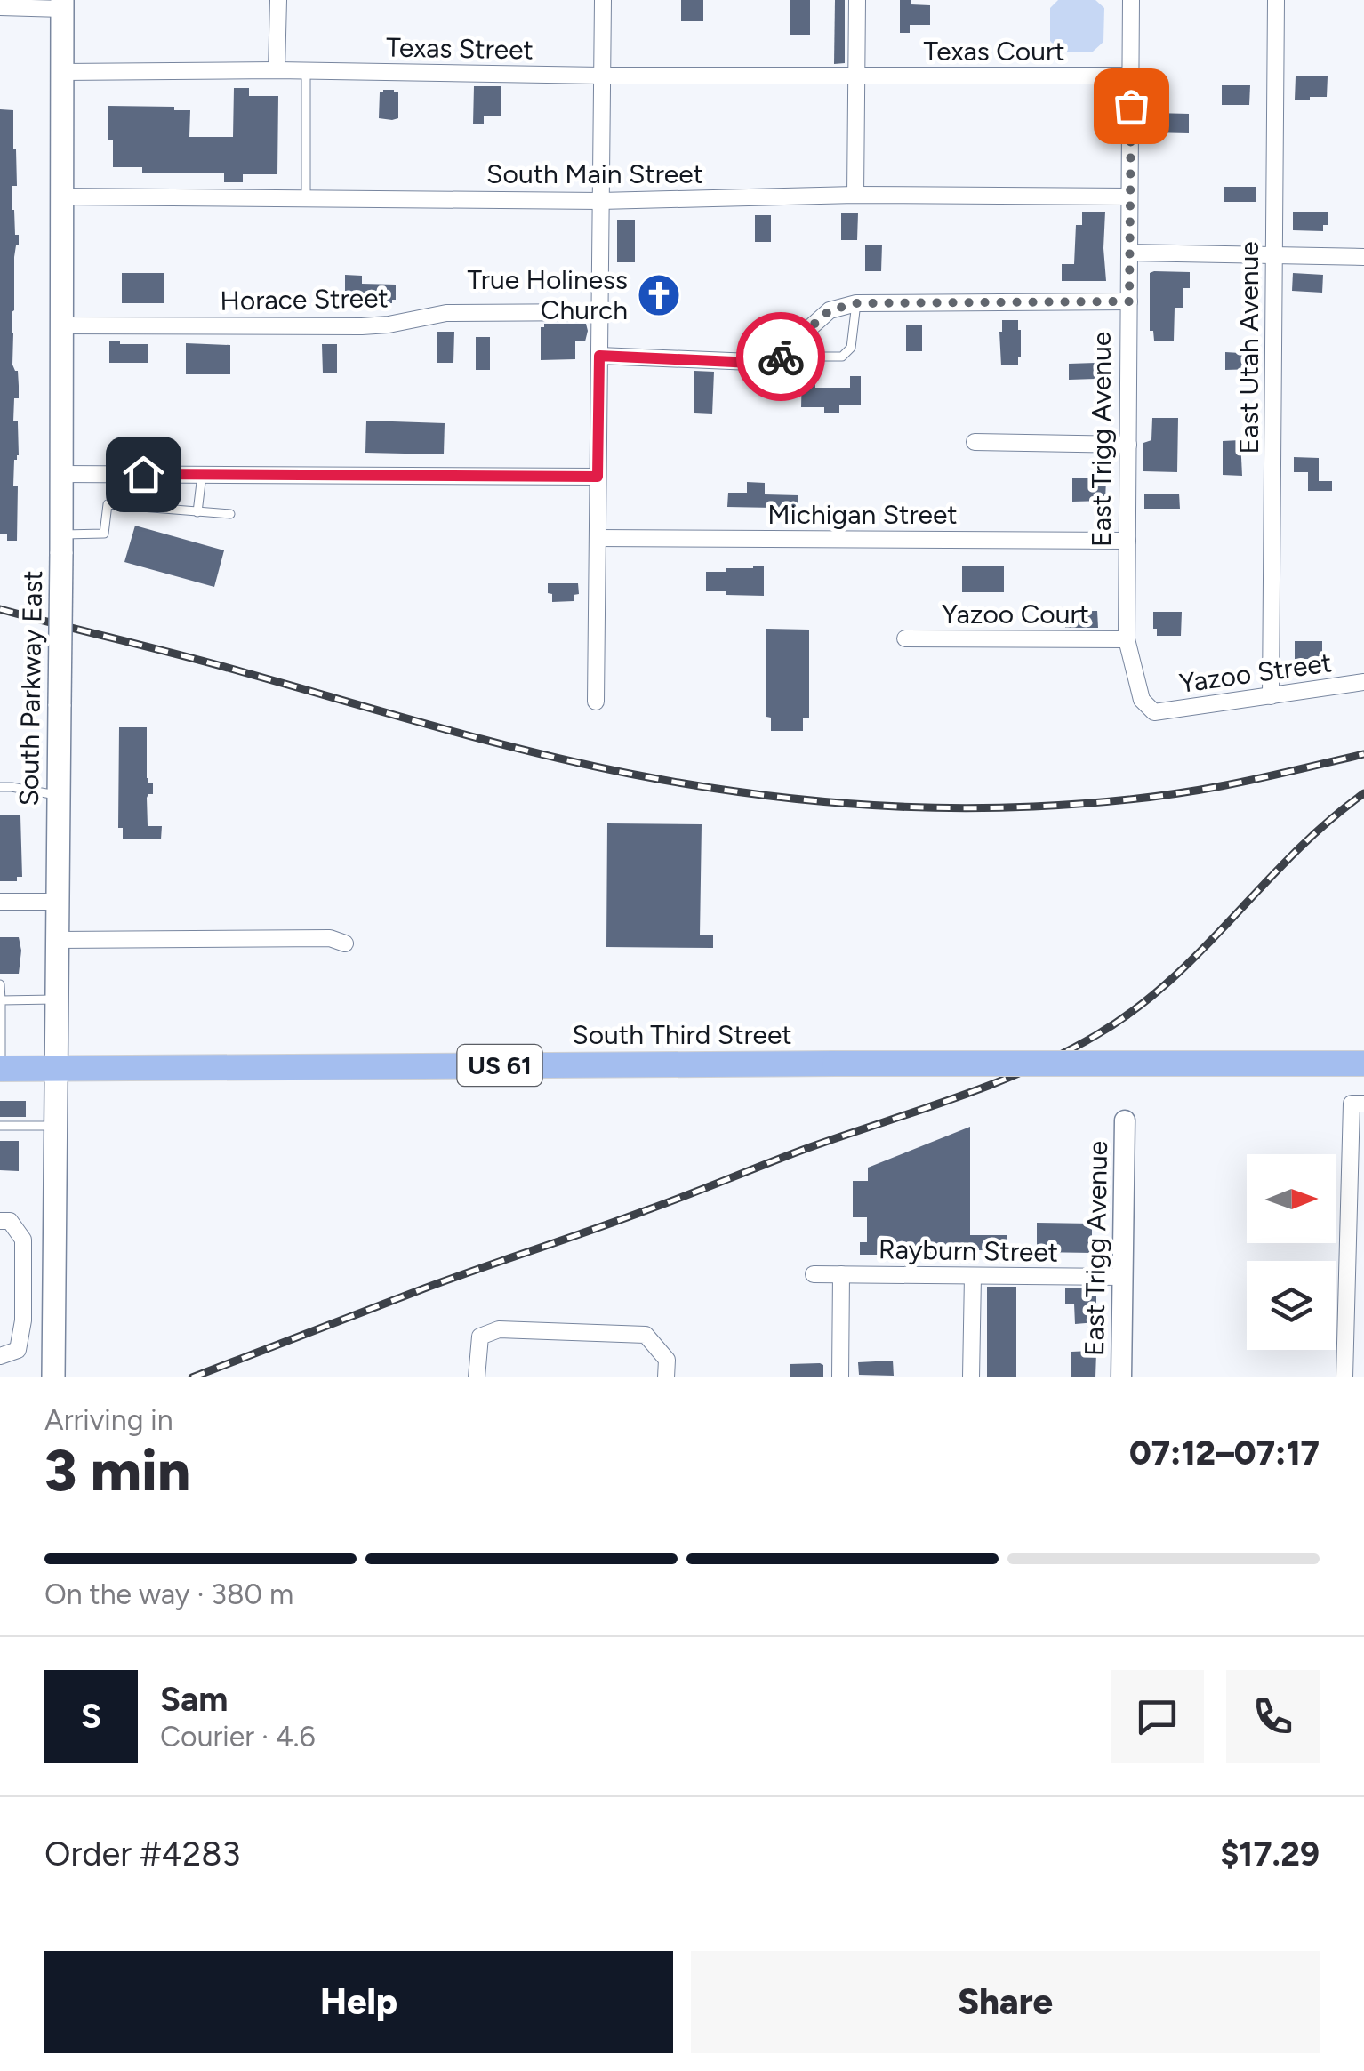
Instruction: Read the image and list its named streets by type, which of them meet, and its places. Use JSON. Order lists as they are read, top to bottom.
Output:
{
  "streets": {
    "main road": ["South Parkway East", "South Third Street", "US 61"],
    "street": [
      "Texas Street",
      "Texas Court",
      "South Main Street",
      "Horace Street",
      "East Utah Avenue",
      "East Trigg Avenue",
      "Michigan Street",
      "Yazoo Court",
      "Yazoo Street",
      "Rayburn Street"
    ]
  },
  "crossings": [
    ["Texas Street", "Texas Court"],
    ["Texas Street", "South Parkway East"],
    ["Texas Court", "East Trigg Avenue"],
    ["South Main Street", "East Trigg Avenue"],
    ["South Main Street", "South Parkway East"],
    ["Horace Street", "South Parkway East"],
    ["East Utah Avenue", "Yazoo Street"],
    ["East Trigg Avenue", "Michigan Street"],
    ["East Trigg Avenue", "Yazoo Court"],
    ["East Trigg Avenue", "Yazoo Street"],
    ["East Trigg Avenue", "Rayburn Street"],
    ["South Parkway East", "South Third Street"]
  ],
  "places": {
    "church": ["True Holiness Church"]
  },
  "north": "right",
  "page": {
    "heading": ["3 min", "Arriving in", "07:12–07:17"],
    "panel": [
      "Sam",
      "Courier · 4.6",
      "Order #4283",
      "$17.29"
    ],
    "bar": "On the way · 380 m",
    "round": "S",
    "buttons": ["Help", "Share"]
  }
}
